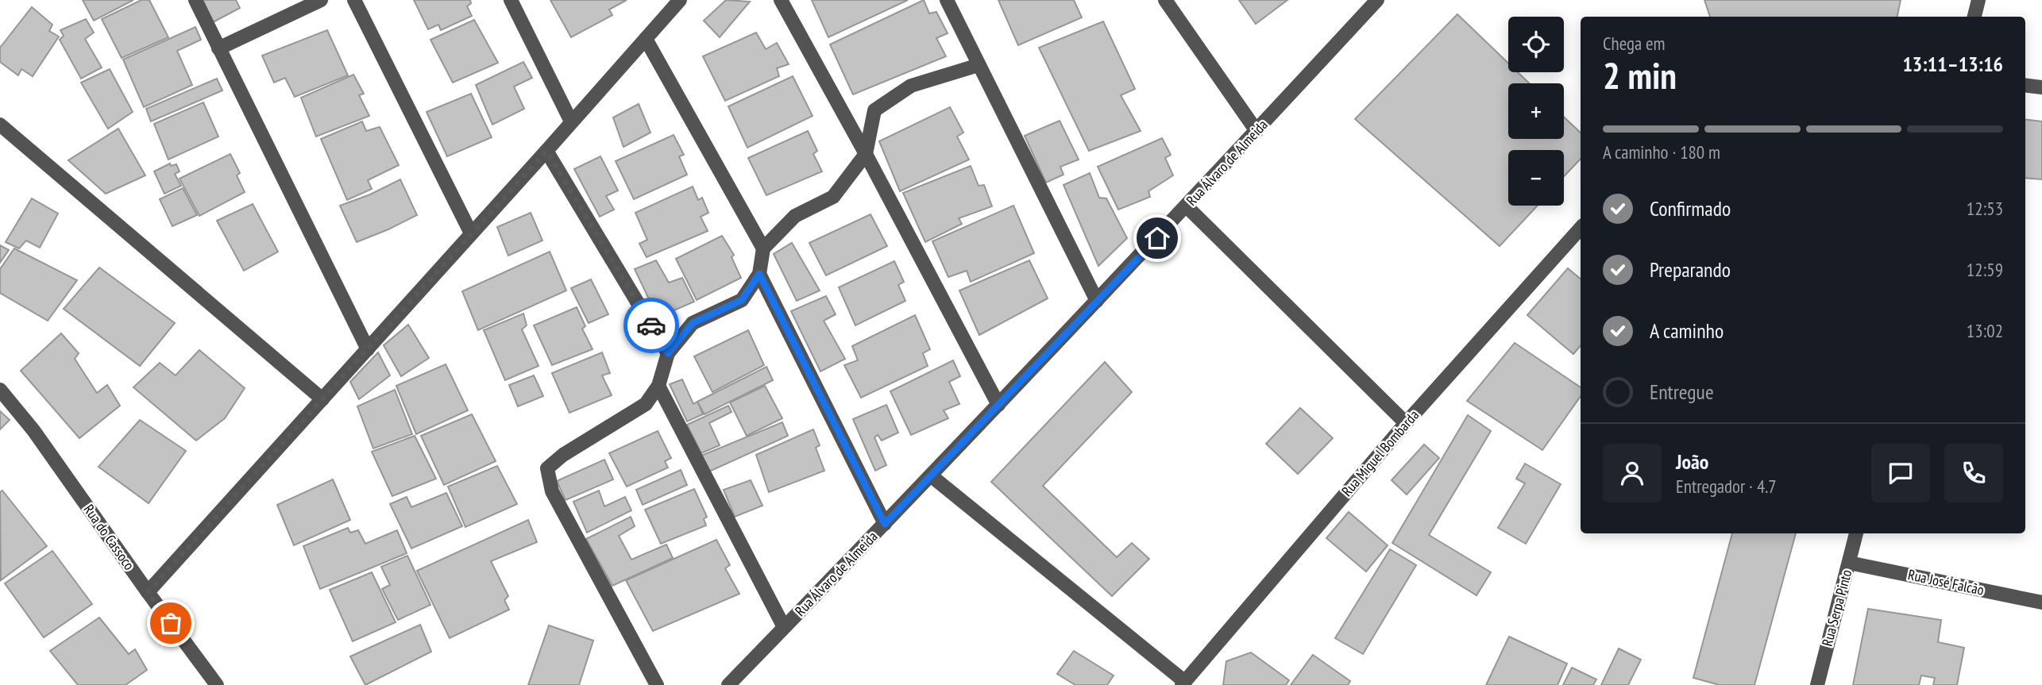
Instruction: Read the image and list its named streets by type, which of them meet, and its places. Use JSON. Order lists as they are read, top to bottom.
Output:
{
  "streets": {
    "street": [
      "Rua Álvaro de Almeida",
      "Rua Miguel Bombarda",
      "Rua do Cassoco",
      "Rua José Falcão",
      "Rua Serpa Pinto"
    ]
  },
  "crossings": [
    ["Rua José Falcão", "Rua Serpa Pinto"]
  ],
  "page": {
    "map_buttons": ["+", "−"],
    "heading": ["2 min", "Chega em", "13:11–13:16"],
    "panel": ["João", "Entregador · 4.7"],
    "bar": "A caminho · 180 m",
    "list": [
      ["Confirmado", "12:53"],
      ["Preparando", "12:59"],
      ["A caminho", "13:02"],
      "Entregue"
    ]
  }
}
